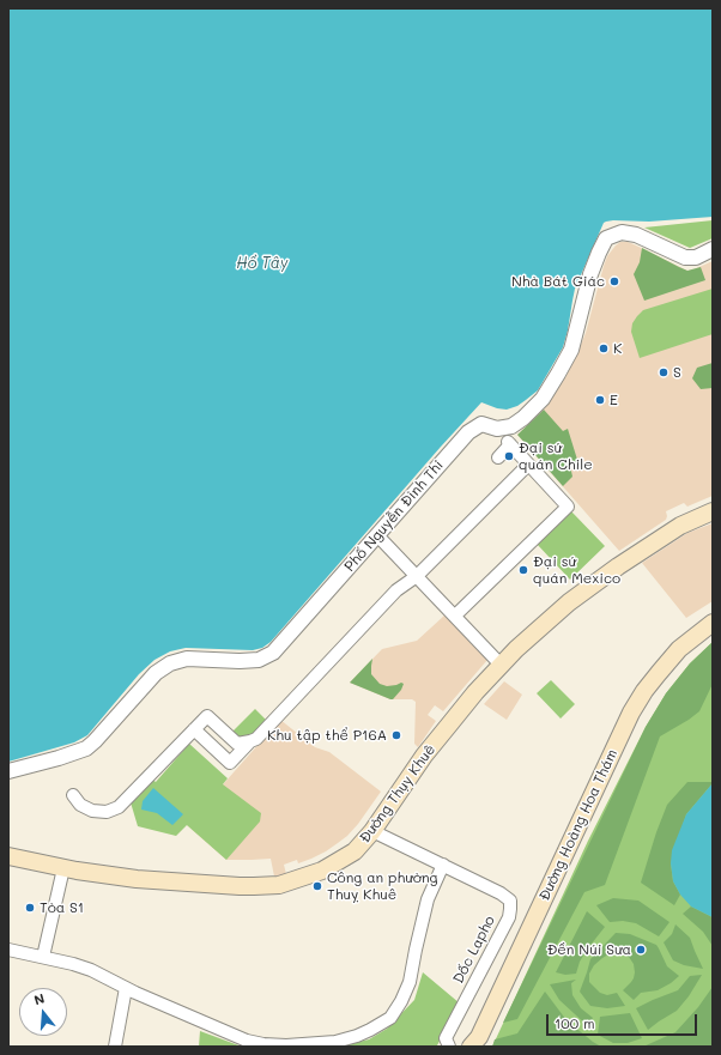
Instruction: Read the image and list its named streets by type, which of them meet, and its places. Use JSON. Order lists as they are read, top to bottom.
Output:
{
  "streets": {
    "main road": ["Đường Thụy Khuê", "Đường Hoàng Hoa Thám"],
    "street": ["Phố Nguyễn Đình Thi", "Dốc Lapho"]
  },
  "crossings": [
    ["Đường Thụy Khuê", "Dốc Lapho"]
  ],
  "water": ["Hồ Tây"],
  "places": [
    "Nhà Bát Giác",
    "K",
    "S",
    "E",
    "Đại sứ quán Chile",
    "Đại sứ quán Mexico",
    "Khu tập thể P16A",
    "Công an phường Thuỵ Khuê",
    "Tòa S1",
    "Đền Núi Sưa"
  ],
  "scale_bar": "100 m",
  "north": "top"
}
